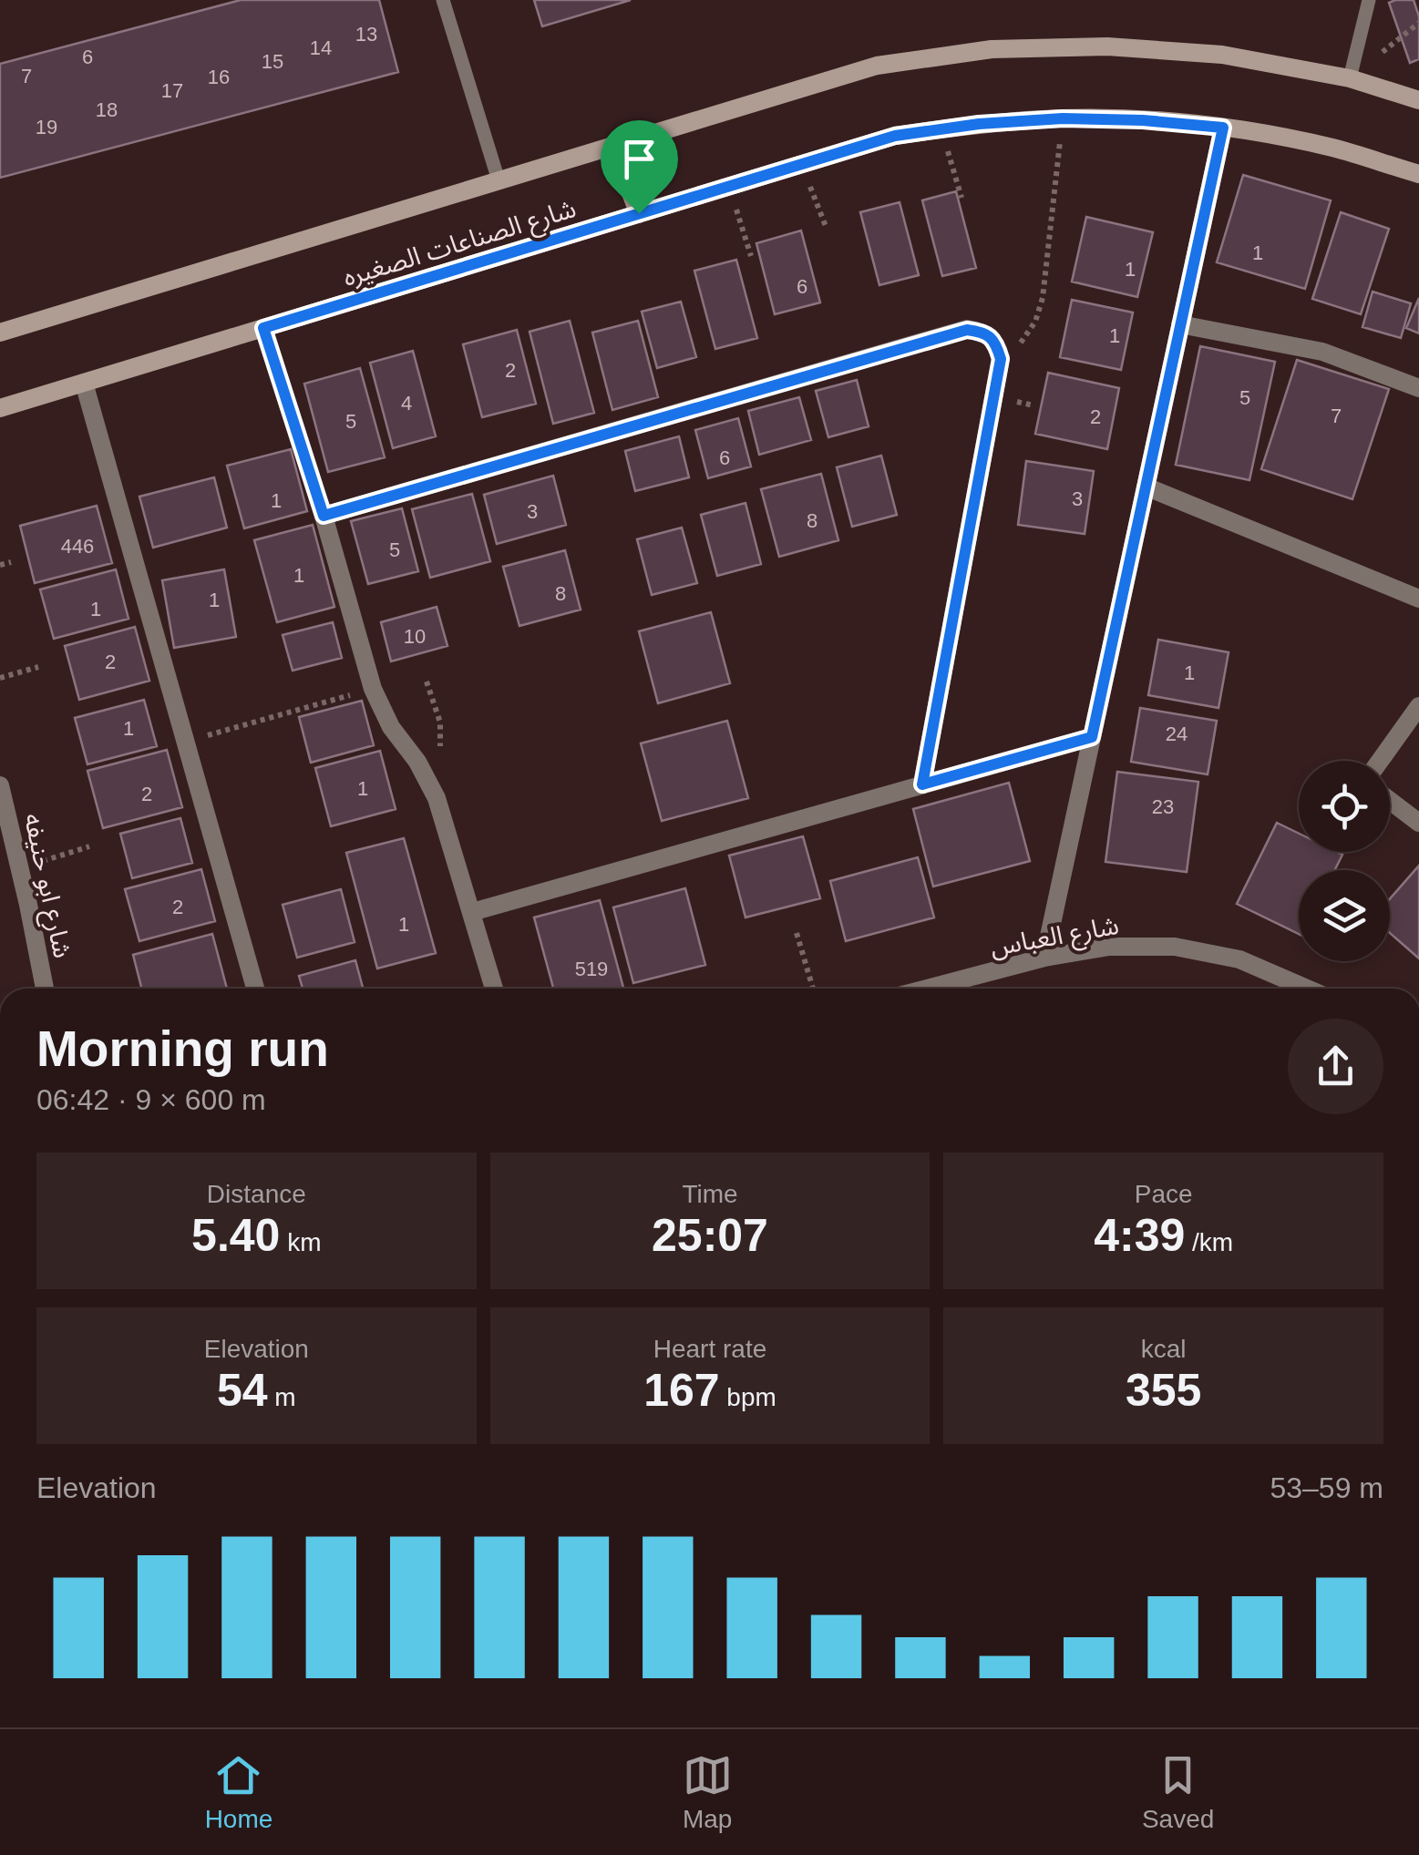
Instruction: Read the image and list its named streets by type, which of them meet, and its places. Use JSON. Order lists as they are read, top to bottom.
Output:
{
  "streets": {
    "street": ["شارع الصناعات الصغيره", "شارع ابو حنيفه", "شارع العباس"]
  },
  "house_numbers": [
    "13",
    "14",
    "6",
    "15",
    "7",
    "16",
    "17",
    "18",
    "19",
    "1",
    "1",
    "6",
    "1",
    "2",
    "5",
    "4",
    "7",
    "2",
    "5",
    "6",
    "3",
    "1",
    "3",
    "8",
    "446",
    "5",
    "1",
    "8",
    "1",
    "1",
    "10",
    "2",
    "1",
    "1",
    "24",
    "1",
    "2",
    "23",
    "2",
    "1",
    "519"
  ],
  "page": {
    "heading": ["Morning run", "06:42 · 9 × 600 m"],
    "stats": [
      ["Distance", "5.40 km"],
      ["Time", "25:07"],
      ["Pace", "4:39 /km"],
      ["Elevation", "54 m"],
      ["Heart rate", "167 bpm"],
      ["kcal", "355"]
    ],
    "chart": ["Elevation", "53–59 m"],
    "tabs": ["Home", "Map", "Saved"]
  }
}
